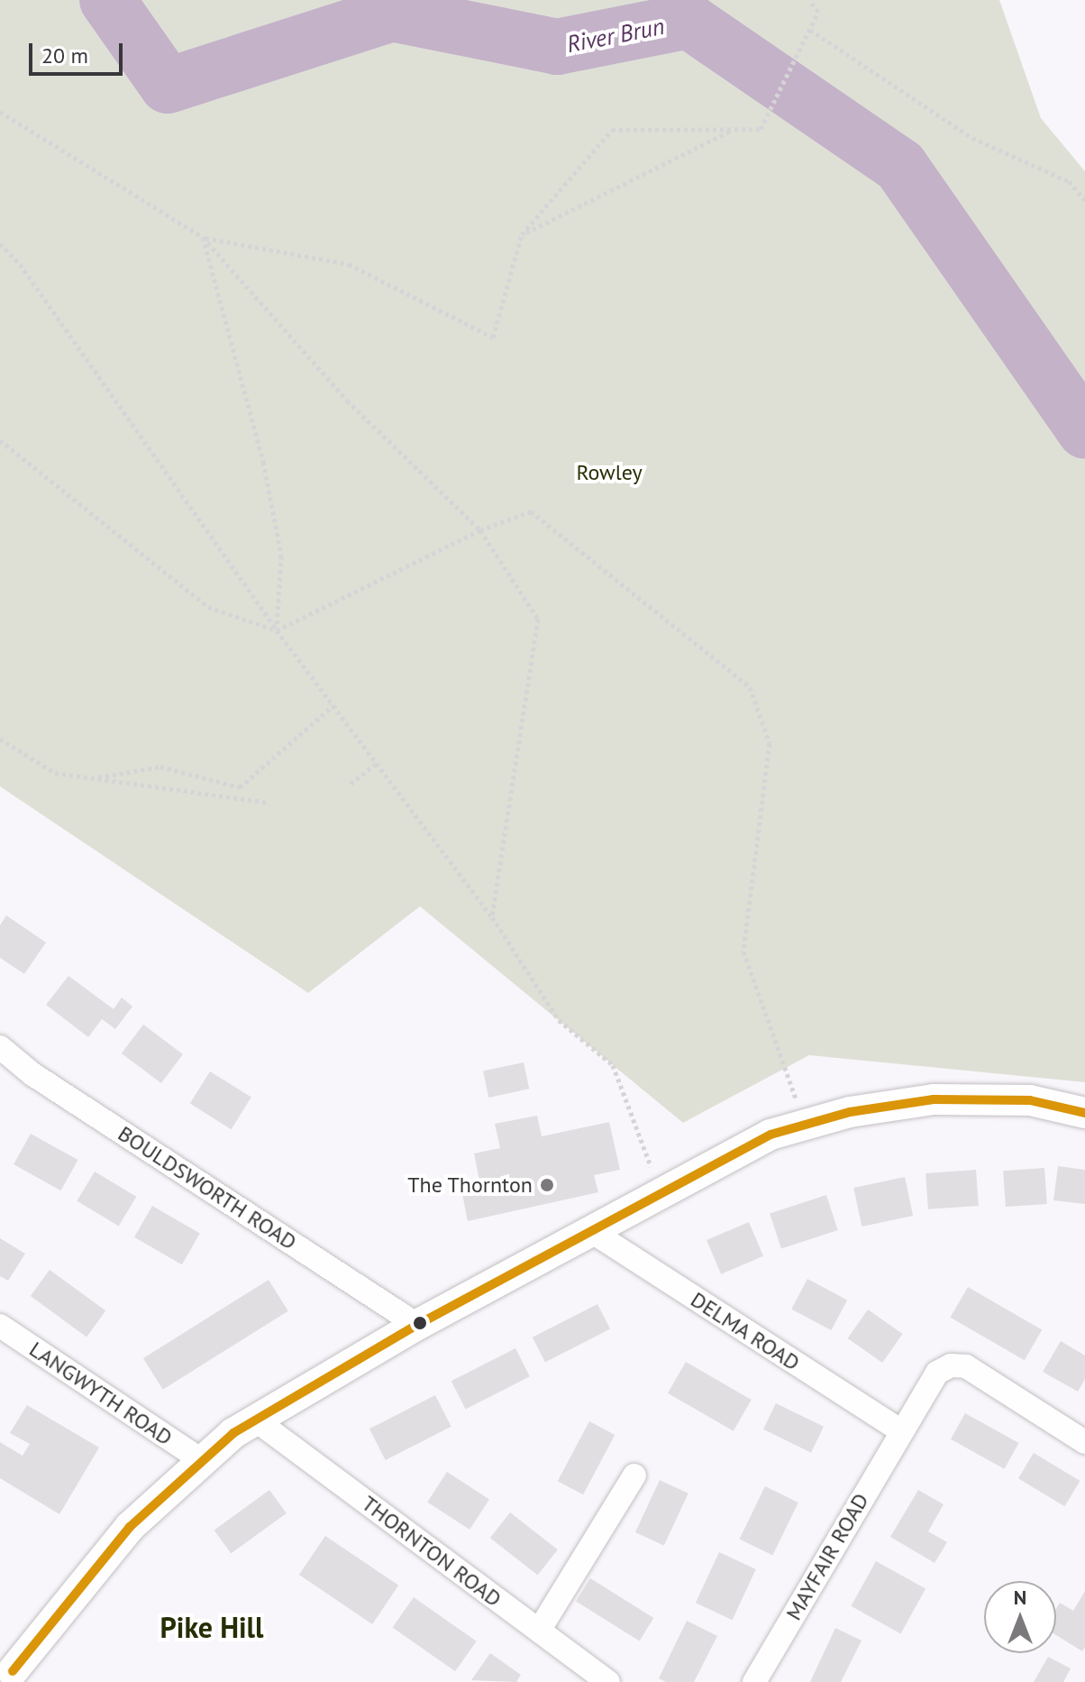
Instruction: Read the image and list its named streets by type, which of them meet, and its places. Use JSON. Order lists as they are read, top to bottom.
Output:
{
  "streets": {
    "street": [
      "BOULDSWORTH ROAD",
      "DELMA ROAD",
      "LANGWYTH ROAD",
      "THORNTON ROAD",
      "MAYFAIR ROAD"
    ]
  },
  "crossings": [
    ["DELMA ROAD", "MAYFAIR ROAD"]
  ],
  "districts": ["Pike Hill"],
  "water": ["River Brun"],
  "parks": ["Rowley"],
  "places": ["The Thornton"],
  "scale_bar": "20 m",
  "north": "top"
}
